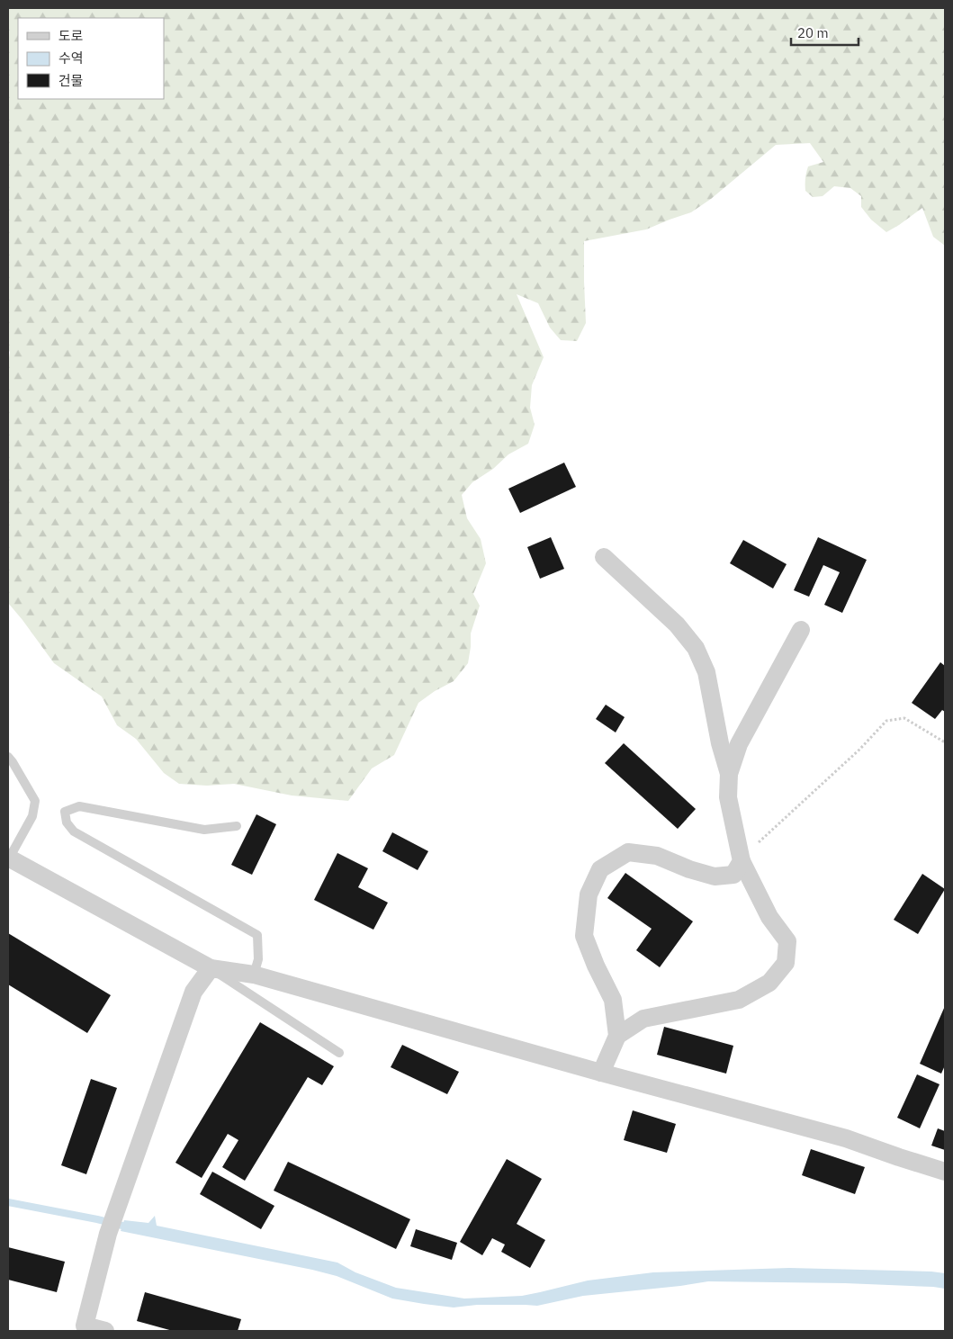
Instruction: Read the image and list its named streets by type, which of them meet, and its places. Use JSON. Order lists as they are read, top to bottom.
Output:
{
  "legend": ["도로", "수역", "건물"],
  "scale_bar": "20 m"
}
